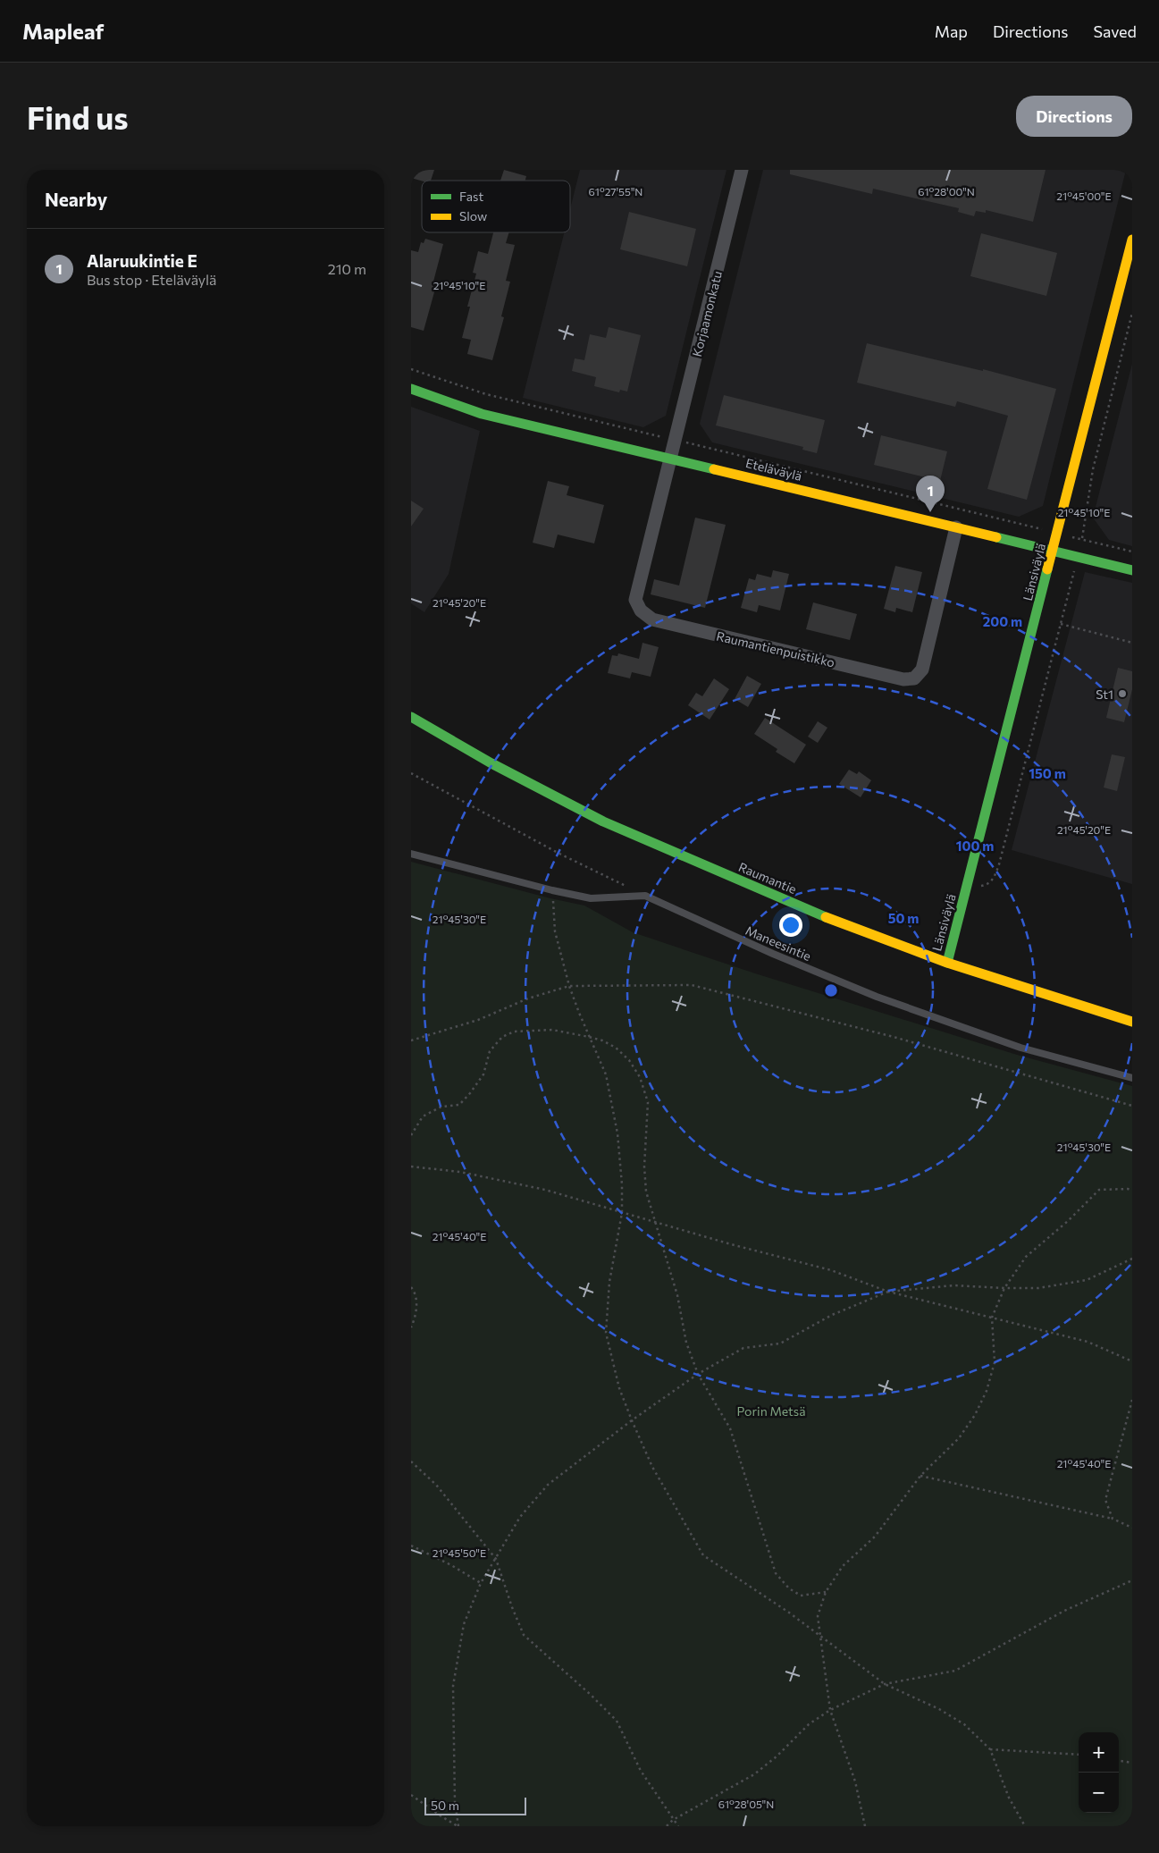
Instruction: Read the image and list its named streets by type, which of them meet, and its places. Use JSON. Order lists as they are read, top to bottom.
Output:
{
  "streets": {
    "main road": ["Eteläväylä", "Länsiväylä", "Raumantie"],
    "street": ["Korjaamonkatu", "Raumantienpuistikko"],
    "lane": ["Maneesintie"]
  },
  "crossings": [
    ["Korjaamonkatu", "Eteläväylä"],
    ["Korjaamonkatu", "Raumantienpuistikko"],
    ["Eteläväylä", "Länsiväylä"],
    ["Eteläväylä", "Raumantienpuistikko"],
    ["Länsiväylä", "Raumantie"]
  ],
  "parks": ["Porin Metsä"],
  "places": ["St1"],
  "legend": ["Fast", "Slow"],
  "scale_bar": "50 m",
  "page": {
    "header": "Mapleaf",
    "nav": ["Map", "Directions", "Saved"],
    "buttons": "Directions",
    "title": "Find us",
    "heading": "Nearby",
    "list": [
      {
        "mark": "1",
        "name": "Alaruukintie E",
        "note": "Bus stop · Eteläväylä",
        "value": "210 m"
      }
    ],
    "pins": "1",
    "map_buttons": ["+", "−"],
    "scale": "50 m"
  },
  "coordinates": [
    "61°27'55\"N",
    "61°28'00\"N",
    "21°45'00\"E",
    "21°45'10\"E",
    "21°45'20\"E",
    "21°45'30\"E",
    "21°45'40\"E",
    "21°45'50\"E",
    "61°28'05\"N"
  ],
  "rings": [
    "200 m",
    "150 m",
    "100 m",
    "50 m"
  ]
}
